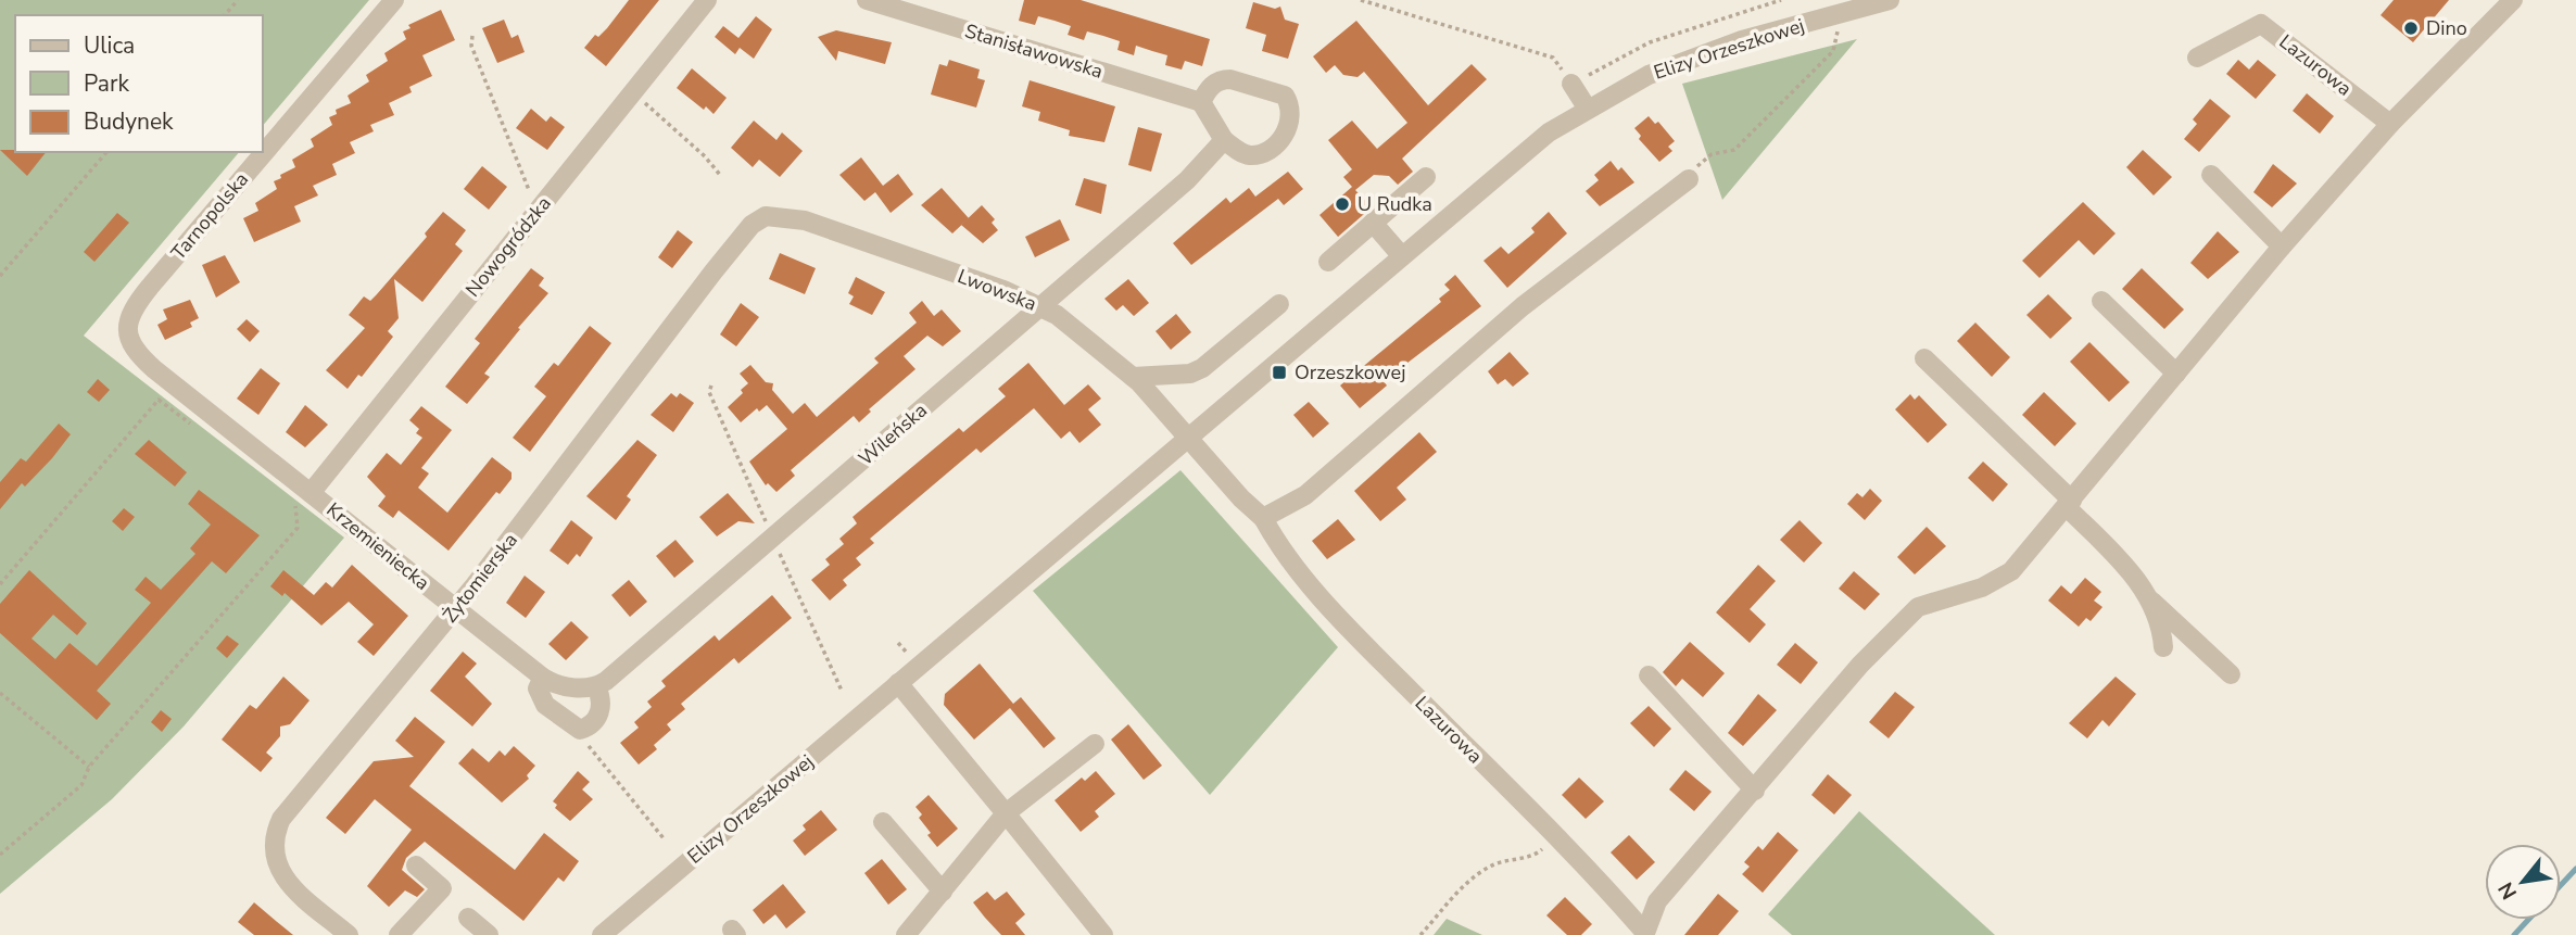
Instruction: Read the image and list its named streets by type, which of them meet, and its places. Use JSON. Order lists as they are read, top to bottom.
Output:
{
  "streets": {
    "street": [
      "Elizy Orzeszkowej",
      "Stanisławowska",
      "Lazurowa",
      "Tarnopolska",
      "Nowogródzka",
      "Lwowska",
      "Wileńska",
      "Krzemieniecka",
      "Żytomierska"
    ]
  },
  "crossings": [
    ["Elizy Orzeszkowej", "Lwowska"],
    ["Stanisławowska", "Wileńska"],
    ["Tarnopolska", "Krzemieniecka"],
    ["Nowogródzka", "Krzemieniecka"],
    ["Lwowska", "Wileńska"],
    ["Lwowska", "Żytomierska"],
    ["Krzemieniecka", "Żytomierska"]
  ],
  "places": {
    "other": ["Dino", "U Rudka"],
    "transit": ["Orzeszkowej"]
  },
  "legend": ["Ulica", "Park", "Budynek"],
  "north": "bottom left"
}
